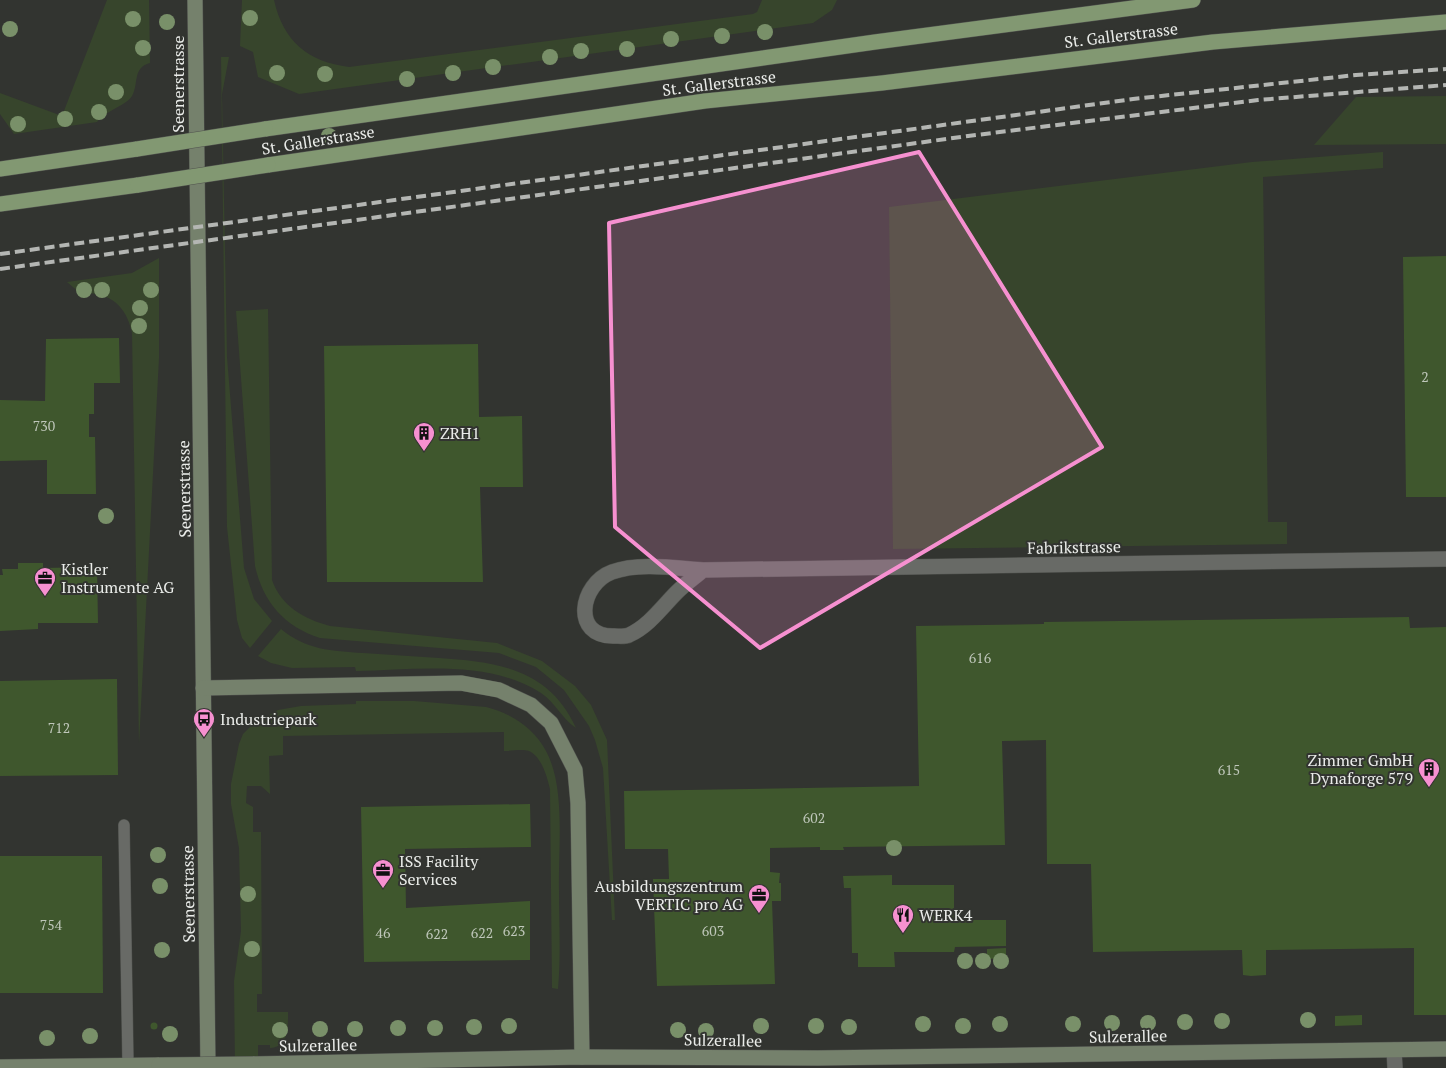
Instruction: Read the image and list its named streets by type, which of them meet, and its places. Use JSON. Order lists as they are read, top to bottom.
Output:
{
  "streets": {
    "main road": ["St. Gallerstrasse", "Seenerstrasse", "Sulzerallee"],
    "street": ["Fabrikstrasse"]
  },
  "places": {
    "building": ["ZRH1", "Zimmer GmbH Dynaforge 579"],
    "office": ["Kistler Instrumente AG", "ISS Facility Services", "Ausbildungszentrum VERTIC pro AG"],
    "bus stop": ["Industriepark"],
    "restaurant": ["WERK4"]
  },
  "house_numbers": [
    "2",
    "730",
    "616",
    "712",
    "615",
    "602",
    "754",
    "623",
    "603",
    "46",
    "622",
    "622"
  ]
}
